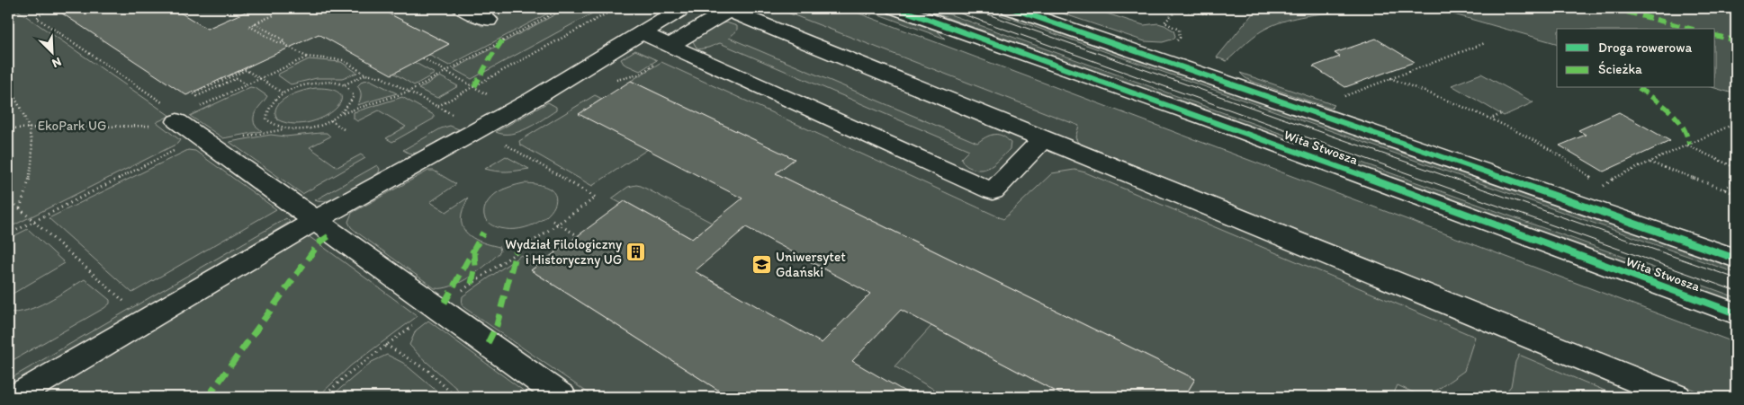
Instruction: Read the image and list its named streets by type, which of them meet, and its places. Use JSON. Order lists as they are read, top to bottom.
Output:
{
  "streets": {
    "street": ["Wita Stwosza"]
  },
  "parks": ["EkoPark UG"],
  "places": {
    "building": ["Wydział Filologiczny i Historyczny UG"],
    "school or university": ["Uniwersytet Gdański"]
  },
  "legend": ["Droga rowerowa", "Ścieżka"],
  "north": "bottom right"
}
